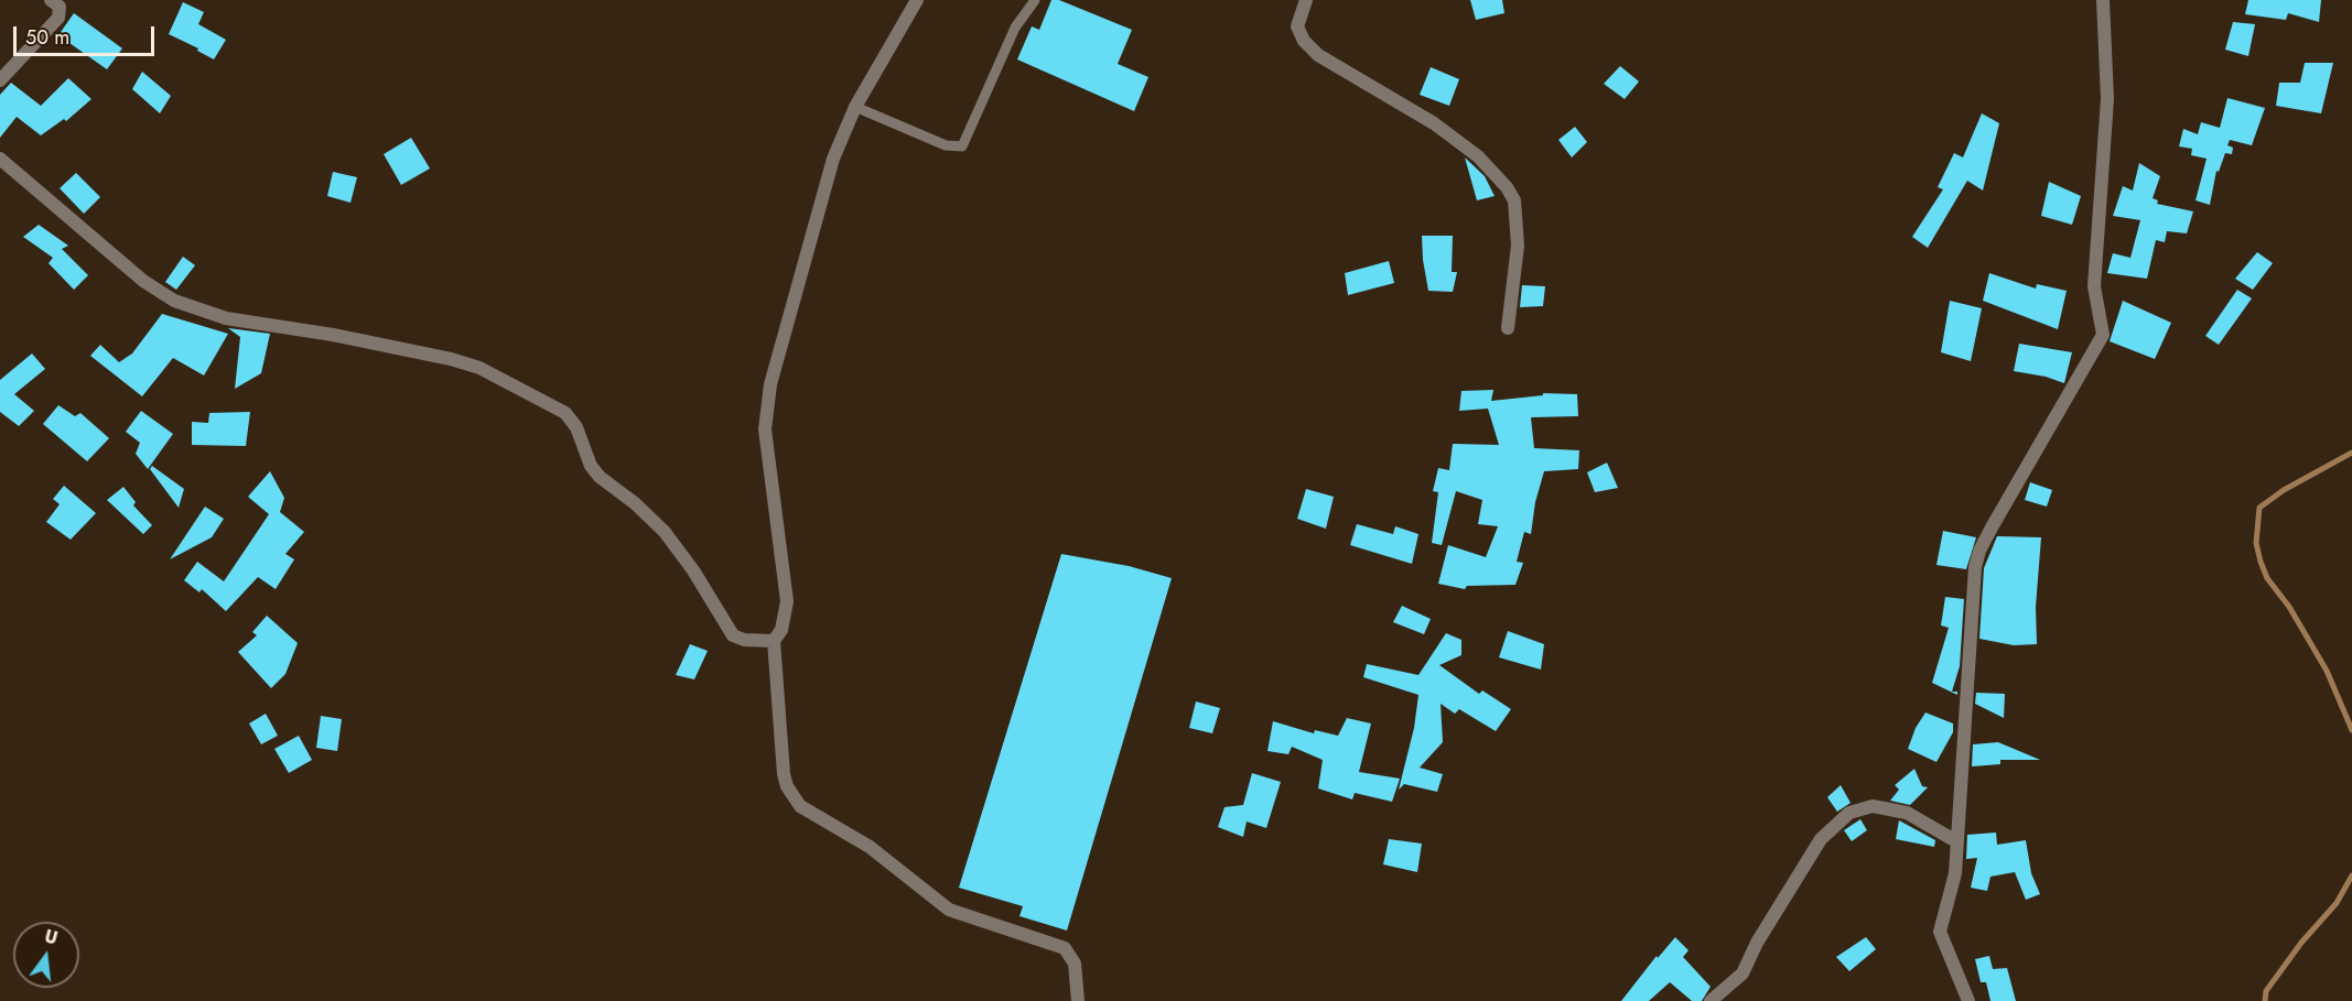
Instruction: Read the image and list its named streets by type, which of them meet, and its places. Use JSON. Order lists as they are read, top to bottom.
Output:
{
  "scale_bar": "50 m",
  "north": "top"
}
